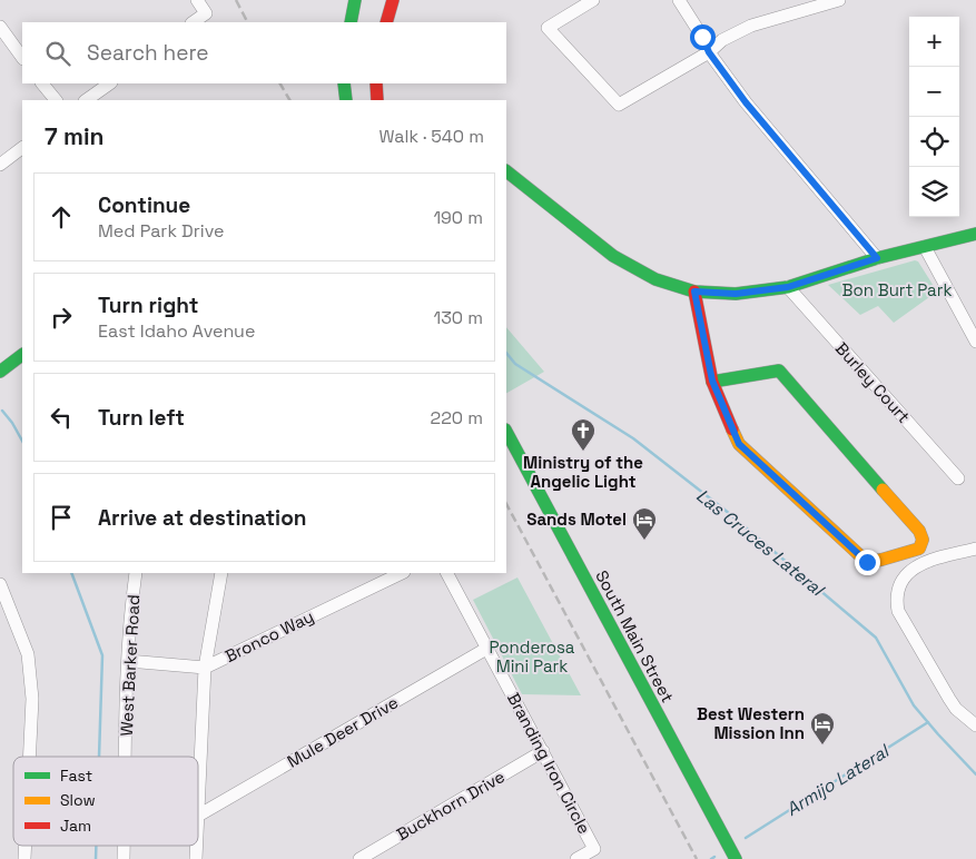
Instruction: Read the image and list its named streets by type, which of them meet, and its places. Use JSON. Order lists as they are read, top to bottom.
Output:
{
  "streets": {
    "street": [
      "Burley Court",
      "Bronco Way",
      "South Main Street",
      "West Barker Road",
      "Mule Deer Drive",
      "Branding Iron Circle",
      "Buckhorn Drive"
    ]
  },
  "crossings": [
    ["Bronco Way", "West Barker Road"],
    ["Mule Deer Drive", "Branding Iron Circle"],
    ["Branding Iron Circle", "Buckhorn Drive"]
  ],
  "water": ["Las Cruces Lateral", "Armijo Lateral"],
  "parks": ["Bon Burt Park", "Ponderosa Mini Park"],
  "places": {
    "church": ["Ministry of the Angelic Light"],
    "hotel": ["Sands Motel", "Best Western Mission Inn"]
  },
  "legend": ["Fast", "Slow", "Jam"],
  "page": {
    "map_buttons": ["+", "−"],
    "search": "Search here",
    "heading": ["7 min", "Walk · 540 m"],
    "list": [
      ["Continue", "Med Park Drive", "190 m"],
      ["Turn right", "East Idaho Avenue", "130 m"],
      ["Turn left", "220 m"],
      "Arrive at destination"
    ]
  }
}
